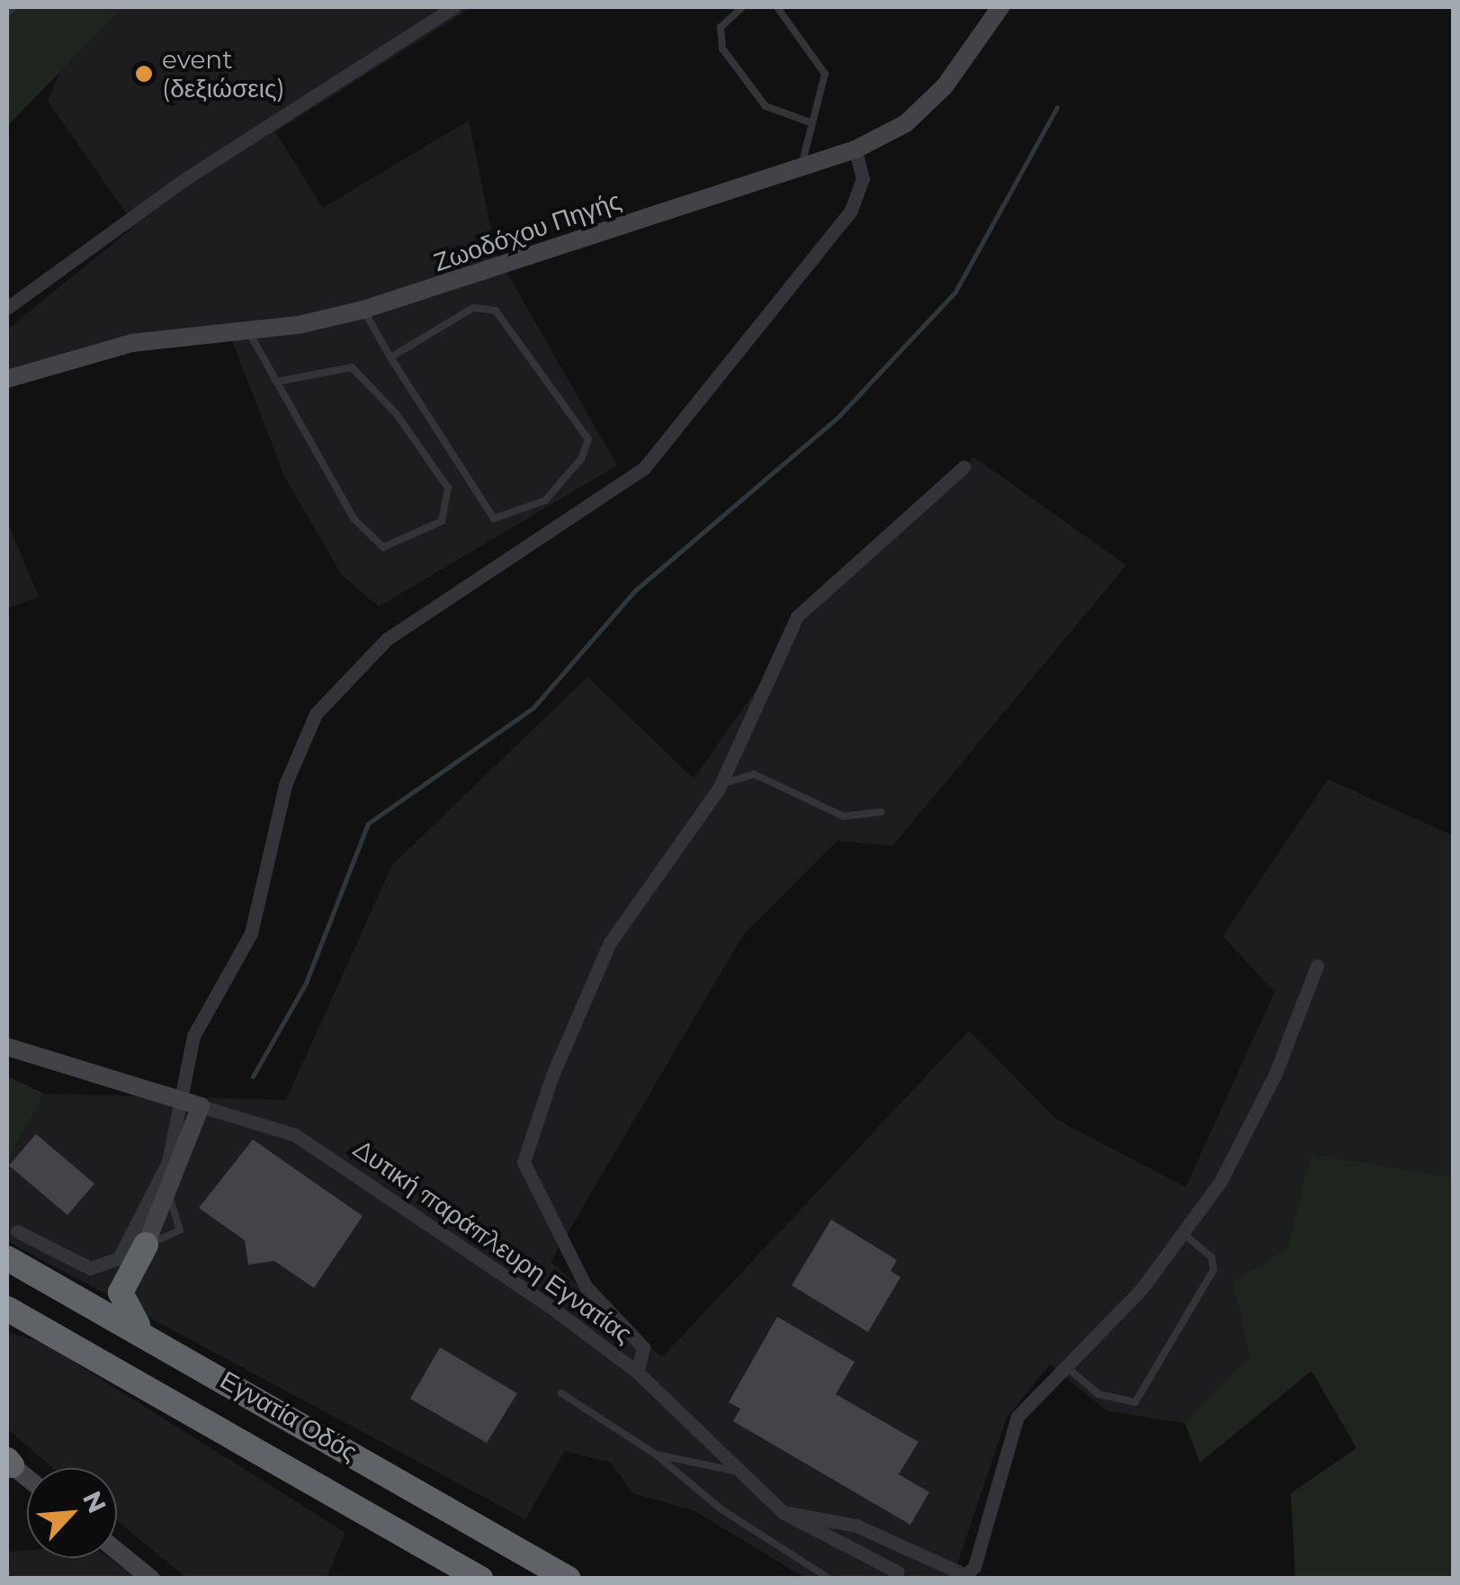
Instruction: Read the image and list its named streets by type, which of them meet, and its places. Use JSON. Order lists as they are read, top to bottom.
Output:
{
  "streets": {
    "highway": ["Εγνατία Οδός"],
    "street": ["Ζωοδόχου Πηγής", "Δυτική παράπλευρη Εγνατίας"]
  },
  "places": ["event (δεξιώσεις)"],
  "north": "top right"
}
